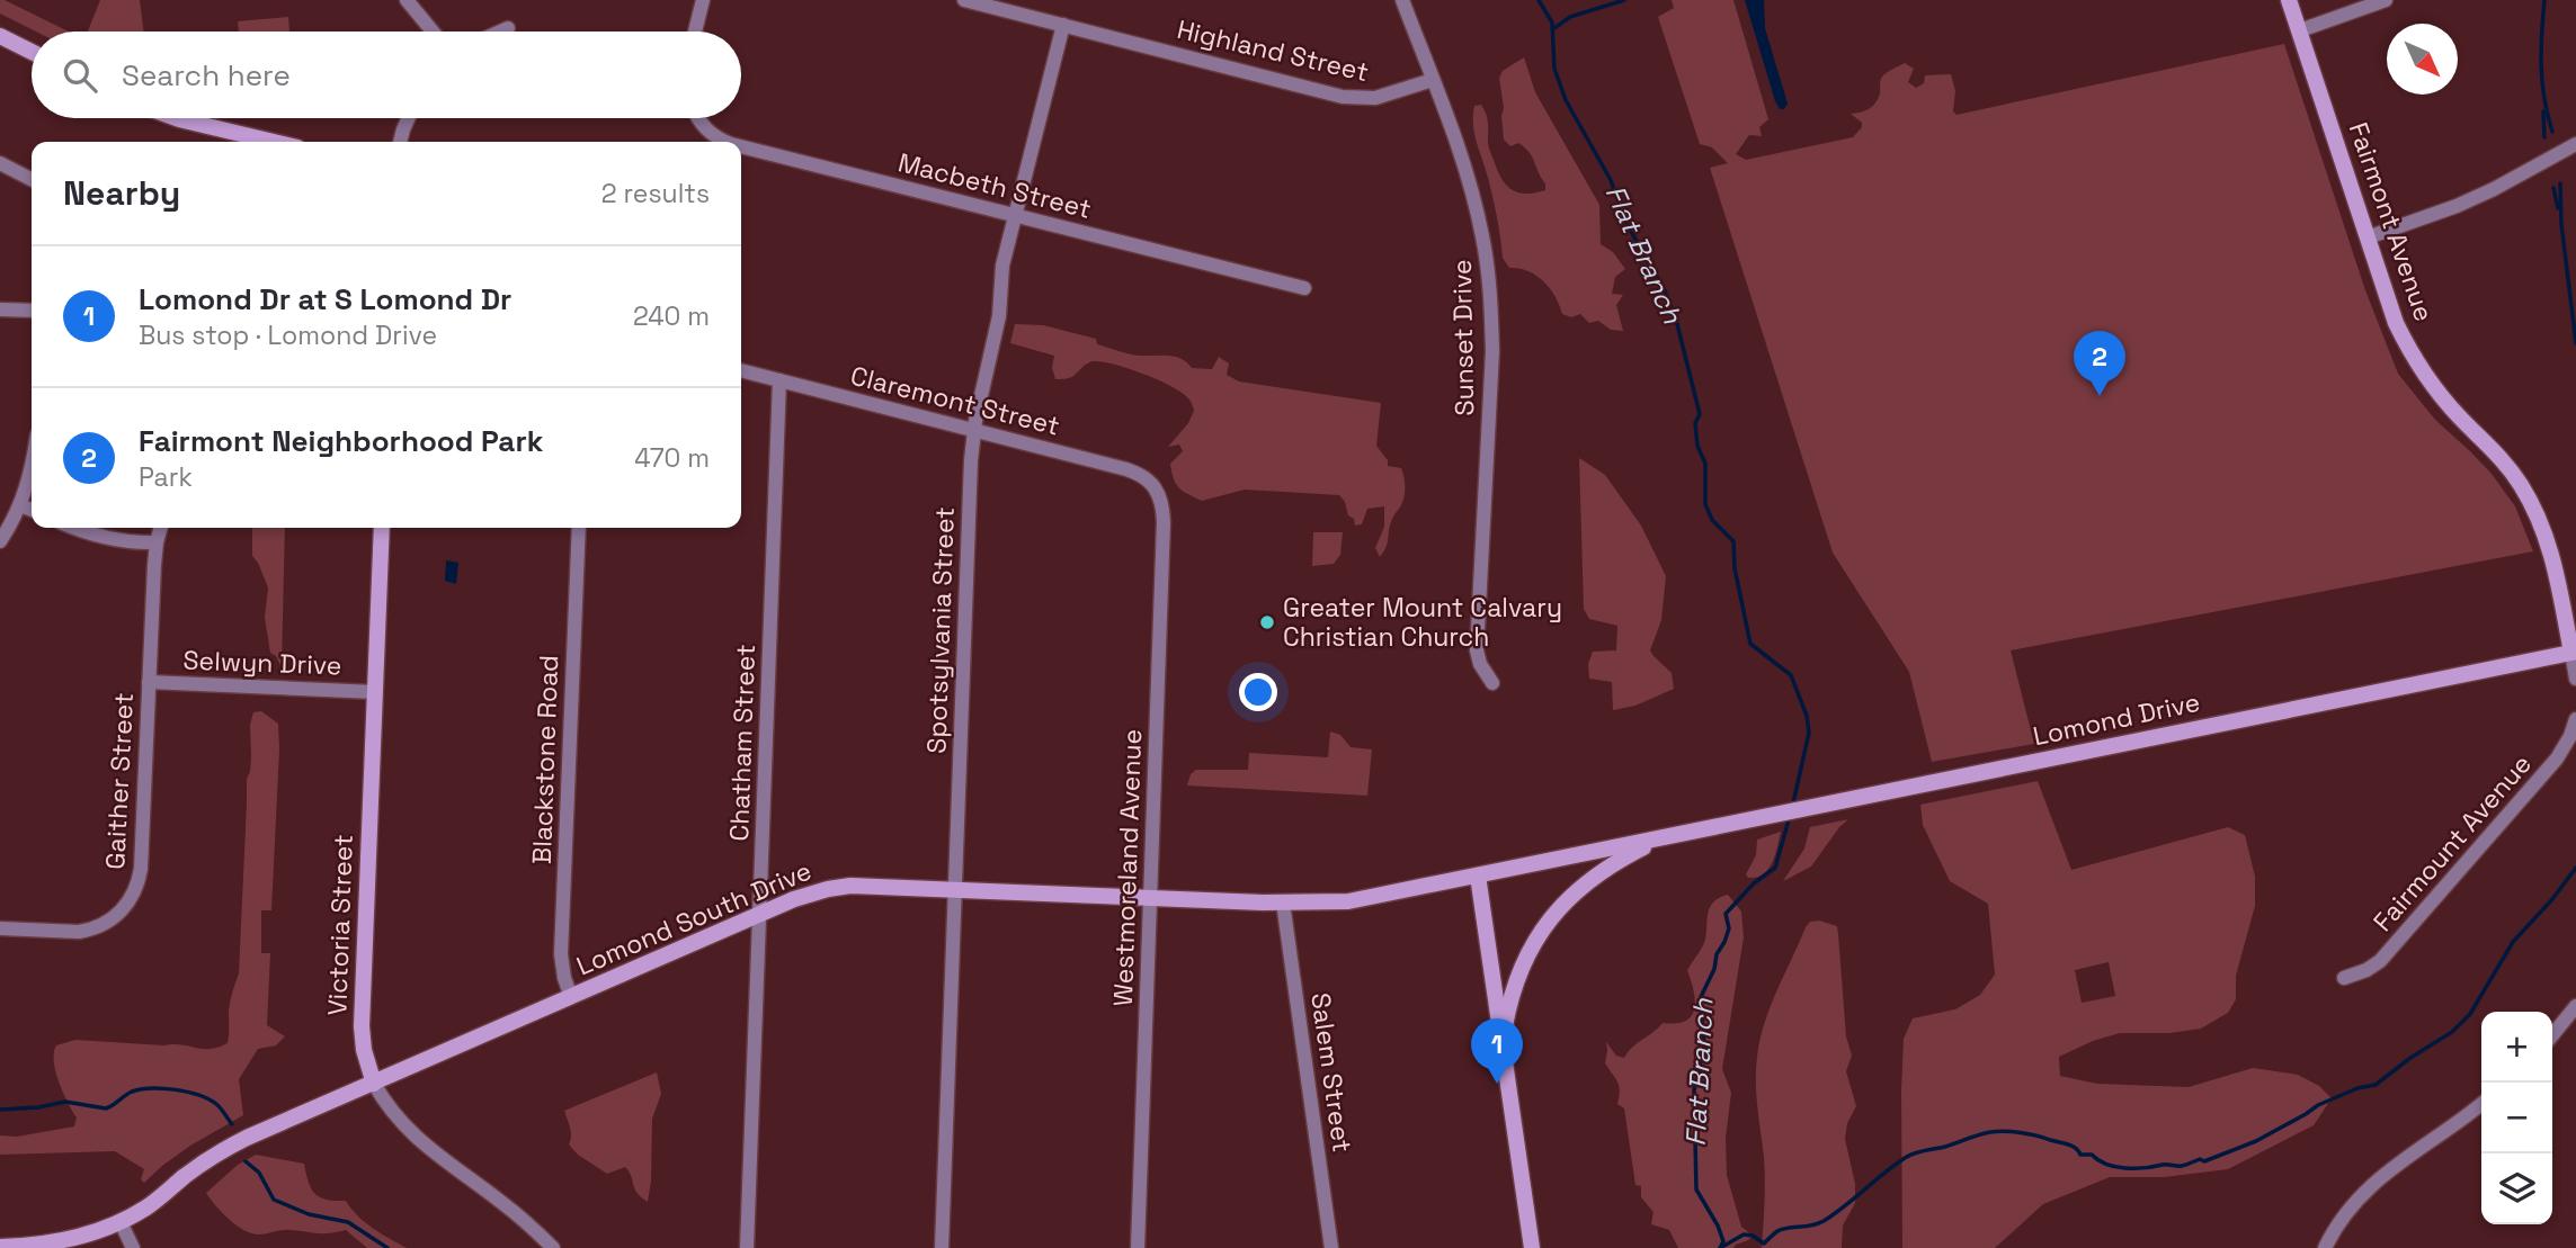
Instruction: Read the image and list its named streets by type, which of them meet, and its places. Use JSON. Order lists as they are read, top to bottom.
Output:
{
  "streets": {
    "main road": [
      "Fairmont Avenue",
      "Lomond Drive",
      "Lomond South Drive",
      "Victoria Street"
    ],
    "street": [
      "Highland Street",
      "Macbeth Street",
      "Sunset Drive",
      "Claremont Street",
      "Spotsylvania Street",
      "Selwyn Drive",
      "Chatham Street",
      "Blackstone Road",
      "Gaither Street",
      "Fairmount Avenue",
      "Westmoreland Avenue",
      "Salem Street"
    ]
  },
  "crossings": [
    ["Highland Street", "Sunset Drive"],
    ["Highland Street", "Spotsylvania Street"],
    ["Macbeth Street", "Spotsylvania Street"],
    ["Fairmont Avenue", "Lomond Drive"],
    ["Claremont Street", "Spotsylvania Street"],
    ["Claremont Street", "Chatham Street"],
    ["Claremont Street", "Westmoreland Avenue"],
    ["Spotsylvania Street", "Lomond South Drive"],
    ["Selwyn Drive", "Gaither Street"],
    ["Selwyn Drive", "Victoria Street"],
    ["Lomond Drive", "Lomond South Drive"],
    ["Chatham Street", "Lomond South Drive"],
    ["Blackstone Road", "Lomond South Drive"],
    ["Westmoreland Avenue", "Lomond South Drive"],
    ["Lomond South Drive", "Victoria Street"],
    ["Lomond South Drive", "Salem Street"]
  ],
  "water": ["Flat Branch"],
  "places": ["Greater Mount Calvary Christian Church"],
  "north": "bottom right",
  "page": {
    "search": "Search here",
    "heading": ["Nearby", "2 results"],
    "list": [
      {
        "mark": "1",
        "name": "Lomond Dr at S Lomond Dr",
        "note": "Bus stop · Lomond Drive",
        "value": "240 m"
      },
      {
        "mark": "2",
        "name": "Fairmont Neighborhood Park",
        "note": "Park",
        "value": "470 m"
      }
    ],
    "pins": ["2", "1"],
    "map_buttons": ["+", "−"]
  }
}
